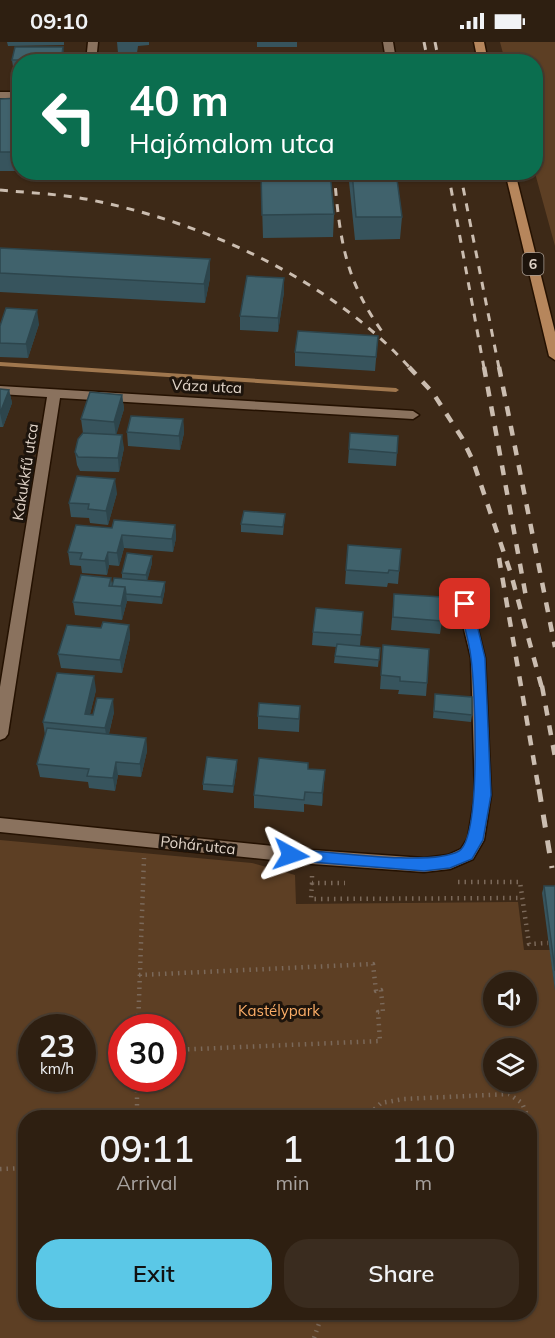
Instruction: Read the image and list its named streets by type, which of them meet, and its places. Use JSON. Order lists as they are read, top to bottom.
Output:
{
  "streets": {
    "main road": ["6"],
    "street": ["Váza utca", "Kakukkfű utca", "Pohár utca"]
  },
  "crossings": [
    ["Váza utca", "Kakukkfű utca"]
  ],
  "parks": ["Kastélypark"],
  "page": {
    "status": "09:10",
    "turn": ["40 m", "Hajómalom utca"],
    "speed": "23 km/h",
    "limit": "30",
    "eta": [
      "09:11",
      "Arrival",
      "1",
      "min",
      "110",
      "m"
    ],
    "buttons": ["Exit", "Share"]
  }
}
